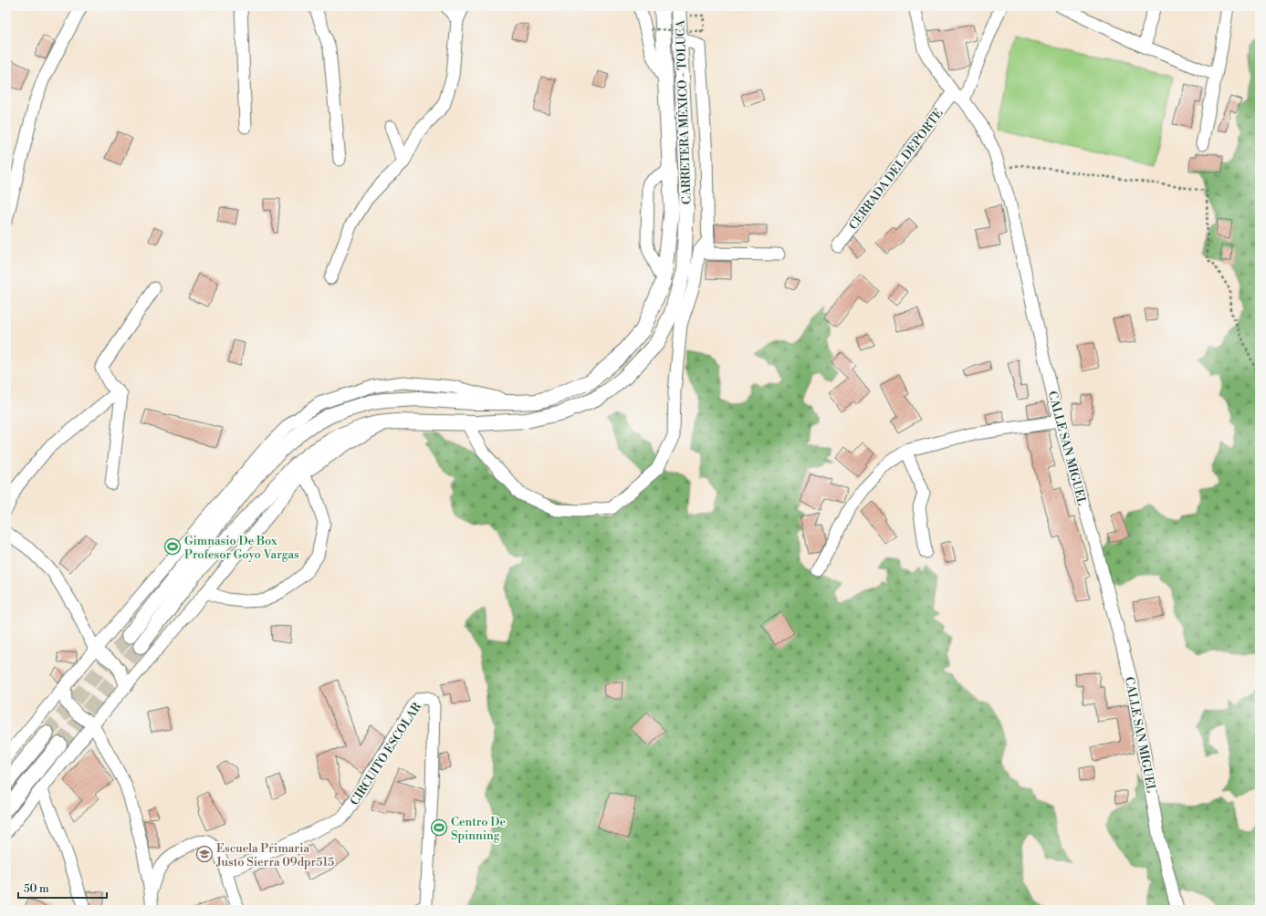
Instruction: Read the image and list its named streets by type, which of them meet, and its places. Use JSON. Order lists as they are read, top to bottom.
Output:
{
  "streets": {
    "main road": ["CARRETERA MÉXICO - TOLUCA"],
    "street": ["CERRADA DEL DEPORTE", "CALLE SAN MIGUEL", "CIRCUITO ESCOLAR"]
  },
  "crossings": [
    ["CERRADA DEL DEPORTE", "CALLE SAN MIGUEL"]
  ],
  "places": {
    "sports": ["Gimnasio De Box Profesor Goyo Vargas", "Centro De Spinning"],
    "school or university": ["Escuela Primaria Justo Sierra 09dpr515"]
  },
  "scale_bar": "50 m"
}
